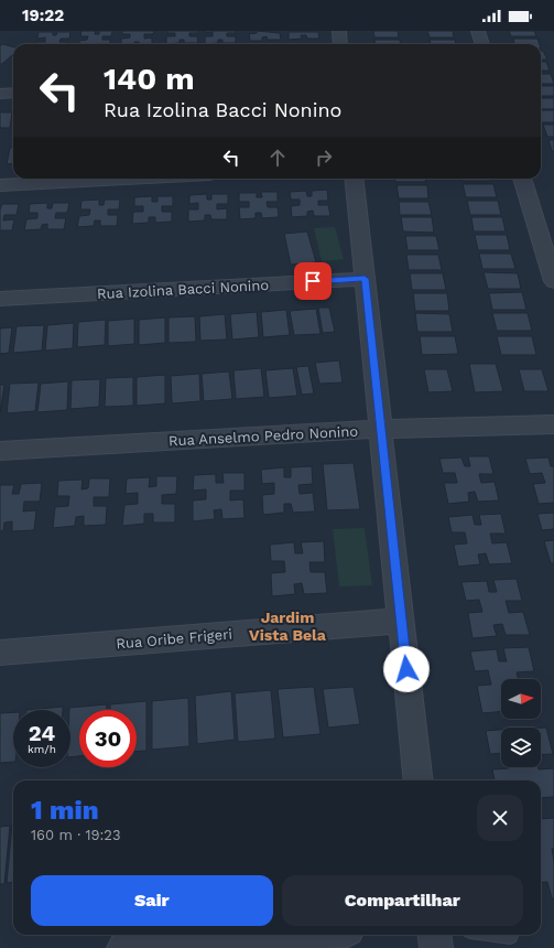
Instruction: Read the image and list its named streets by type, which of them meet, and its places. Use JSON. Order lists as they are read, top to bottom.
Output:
{
  "streets": {
    "street": ["Rua Izolina Bacci Nonino", "Rua Anselmo Pedro Nonino", "Rua Oribe Frigeri"]
  },
  "districts": ["Jardim Vista Bela"],
  "north": "right",
  "page": {
    "status": "19:22",
    "turn": ["140 m", "Rua Izolina Bacci Nonino"],
    "speed": "24 km/h",
    "limit": "30",
    "heading": ["1 min", "160 m · 19:23"],
    "buttons": ["Sair", "Compartilhar"]
  }
}
